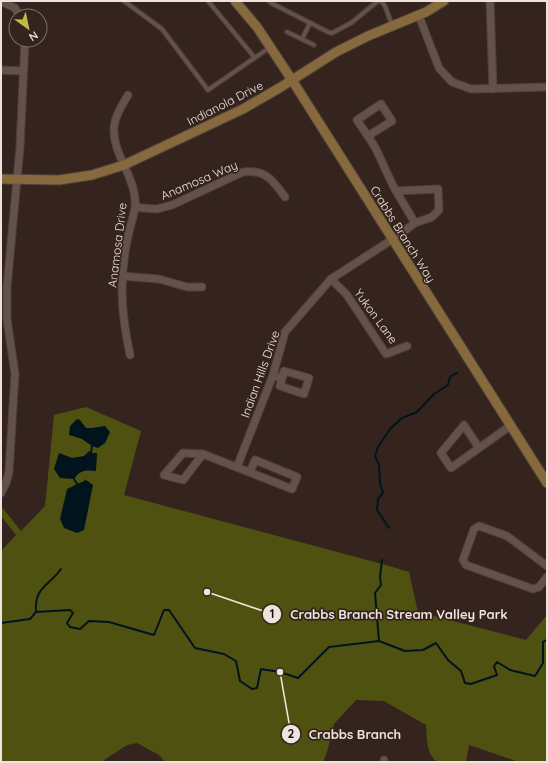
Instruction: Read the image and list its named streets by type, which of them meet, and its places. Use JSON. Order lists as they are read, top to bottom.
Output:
{
  "streets": {
    "street": [
      "Indianola Drive",
      "Anamosa Way",
      "Crabbs Branch Way",
      "Anamosa Drive",
      "Yukon Lane",
      "Indian Hills Drive"
    ]
  },
  "crossings": [
    ["Indianola Drive", "Crabbs Branch Way"],
    ["Indianola Drive", "Anamosa Drive"],
    ["Anamosa Way", "Anamosa Drive"],
    ["Crabbs Branch Way", "Indian Hills Drive"],
    ["Yukon Lane", "Indian Hills Drive"]
  ],
  "places": ["Crabbs Branch Stream Valley Park", "Crabbs Branch"],
  "north": "bottom right"
}
